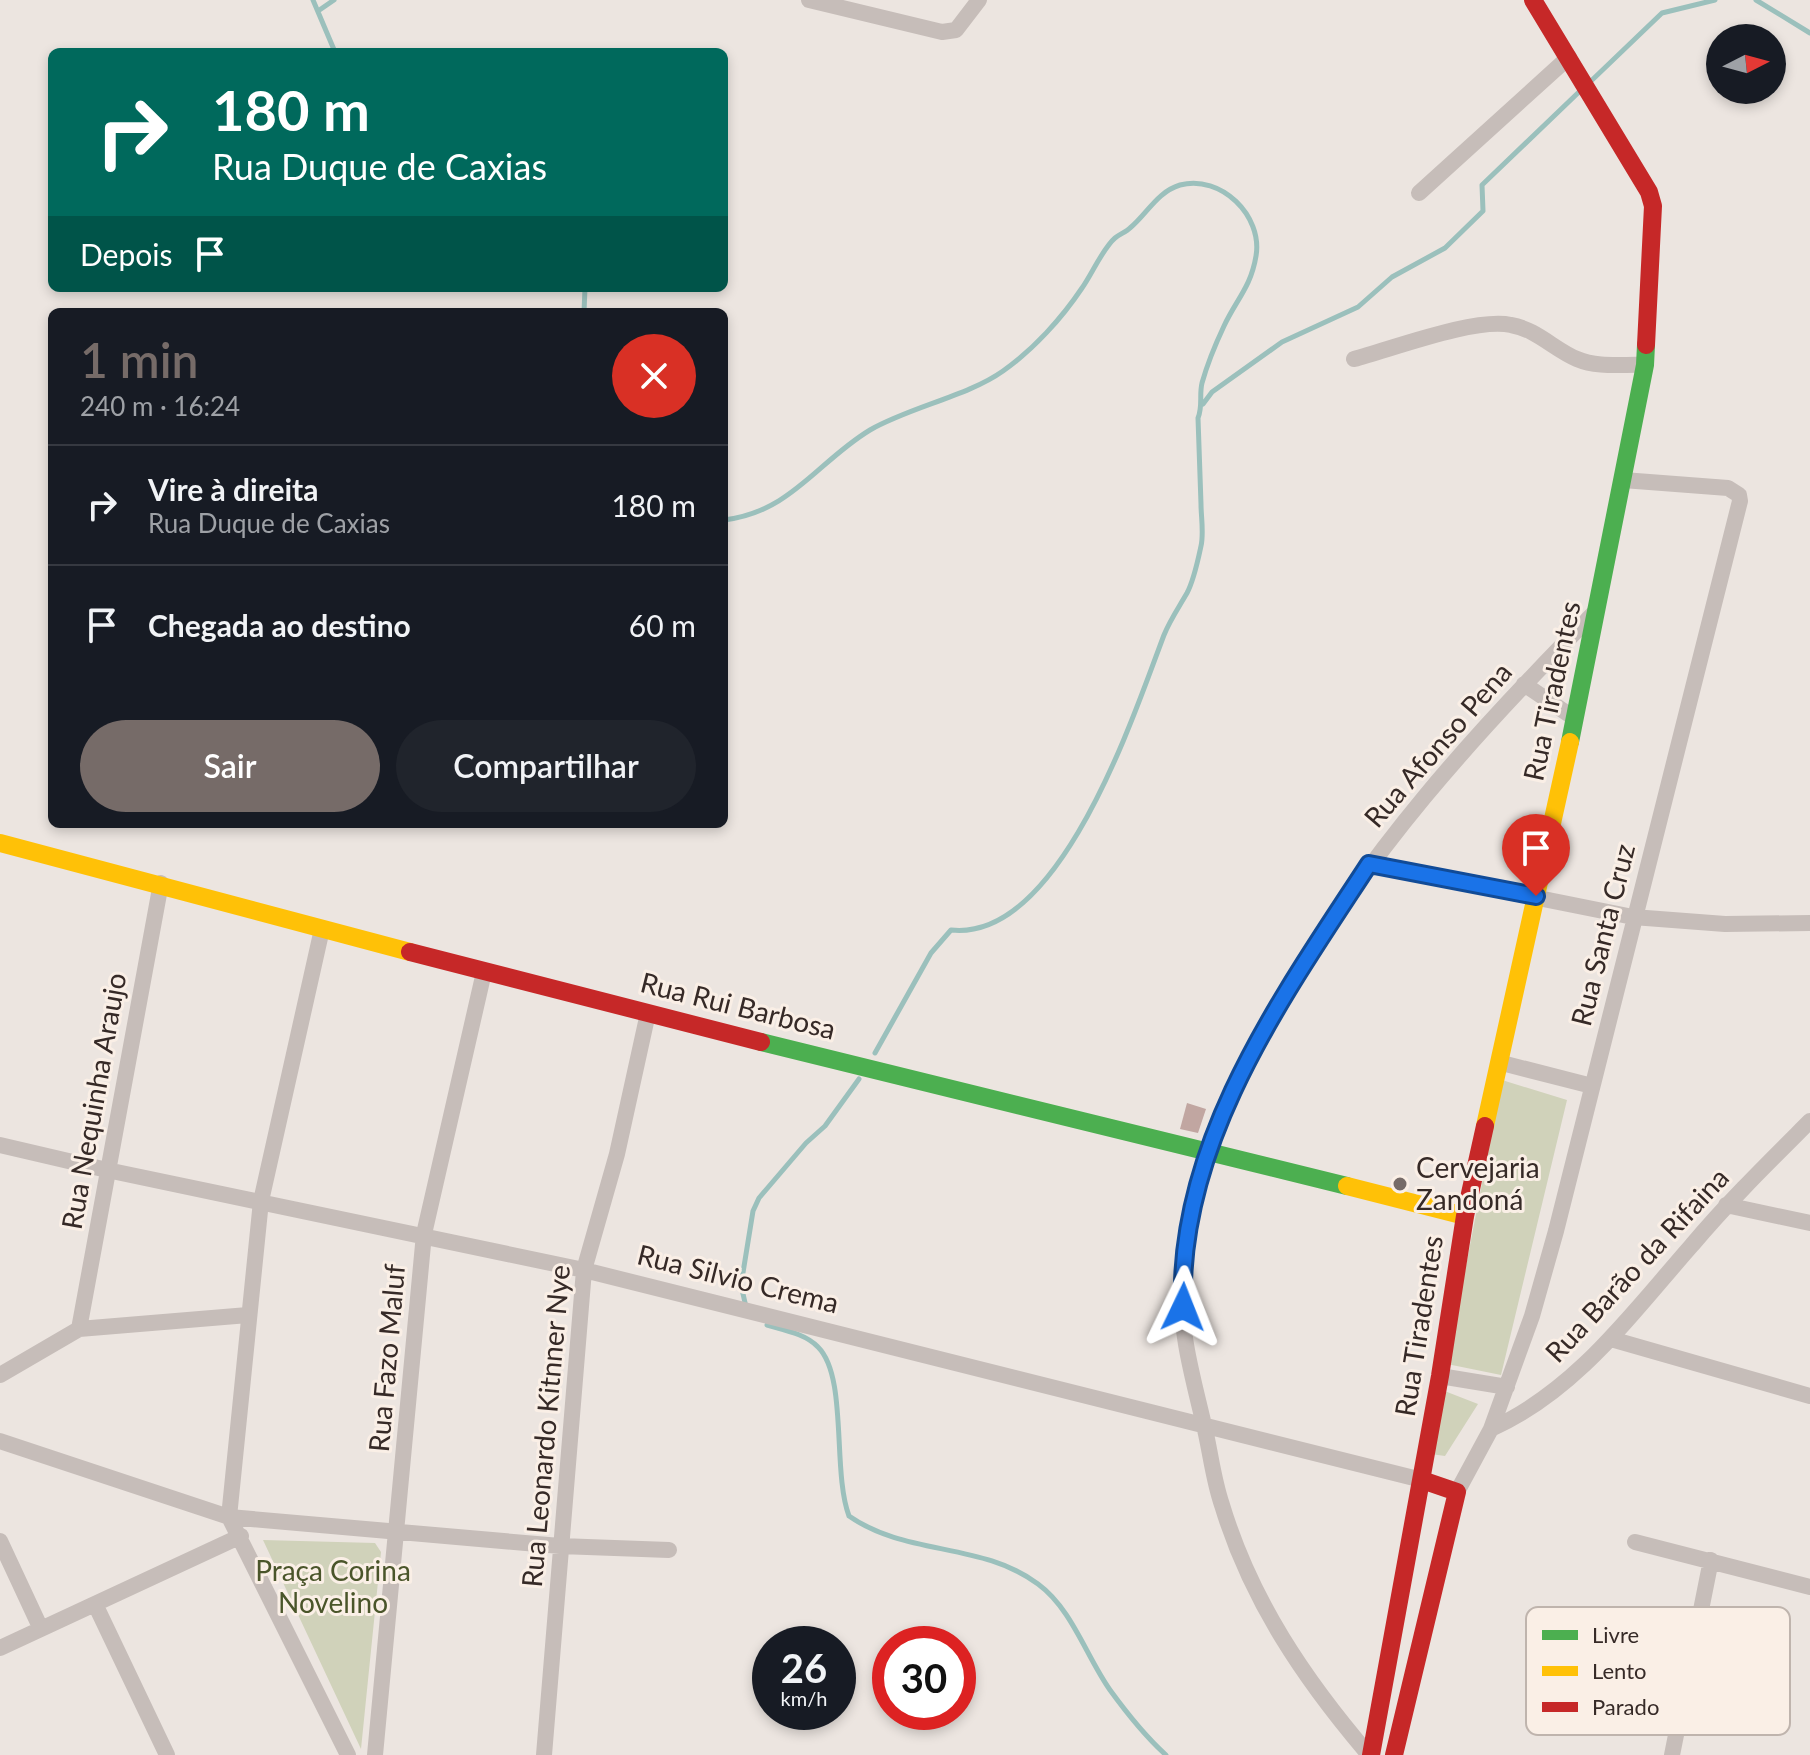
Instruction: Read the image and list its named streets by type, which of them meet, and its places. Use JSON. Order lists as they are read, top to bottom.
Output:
{
  "streets": {
    "street": [
      "Rua Tiradentes",
      "Rua Afonso Pena",
      "Rua Santa Cruz",
      "Rua Rui Barbosa",
      "Rua Nequinha Araujo",
      "Rua Barão da Rifaina",
      "Rua Silvio Crema",
      "Rua Fazo Maluf",
      "Rua Leonardo Kitnner Nye"
    ]
  },
  "crossings": [
    ["Rua Tiradentes", "Rua Afonso Pena"],
    ["Rua Tiradentes", "Rua Santa Cruz"],
    ["Rua Tiradentes", "Rua Rui Barbosa"],
    ["Rua Tiradentes", "Rua Silvio Crema"],
    ["Rua Afonso Pena", "Rua Rui Barbosa"],
    ["Rua Afonso Pena", "Rua Silvio Crema"],
    ["Rua Santa Cruz", "Rua Barão da Rifaina"],
    ["Rua Santa Cruz", "Rua Silvio Crema"],
    ["Rua Rui Barbosa", "Rua Nequinha Araujo"],
    ["Rua Rui Barbosa", "Rua Fazo Maluf"],
    ["Rua Rui Barbosa", "Rua Leonardo Kitnner Nye"],
    ["Rua Nequinha Araujo", "Rua Silvio Crema"],
    ["Rua Silvio Crema", "Rua Fazo Maluf"],
    ["Rua Silvio Crema", "Rua Leonardo Kitnner Nye"]
  ],
  "parks": ["Praça Corina Novelino"],
  "places": ["Cervejaria Zandoná"],
  "legend": ["Livre", "Lento", "Parado"],
  "north": "right",
  "page": {
    "turn": ["180 m", "Rua Duque de Caxias"],
    "then": "Depois",
    "heading": ["1 min", "240 m · 16:24"],
    "list": [
      {
        "name": "Vire à direita",
        "note": "Rua Duque de Caxias",
        "value": "180 m"
      },
      {
        "name": "Chegada ao destino",
        "value": "60 m"
      }
    ],
    "buttons": ["Sair", "Compartilhar"],
    "speed": "26 km/h",
    "limit": "30"
  }
}
